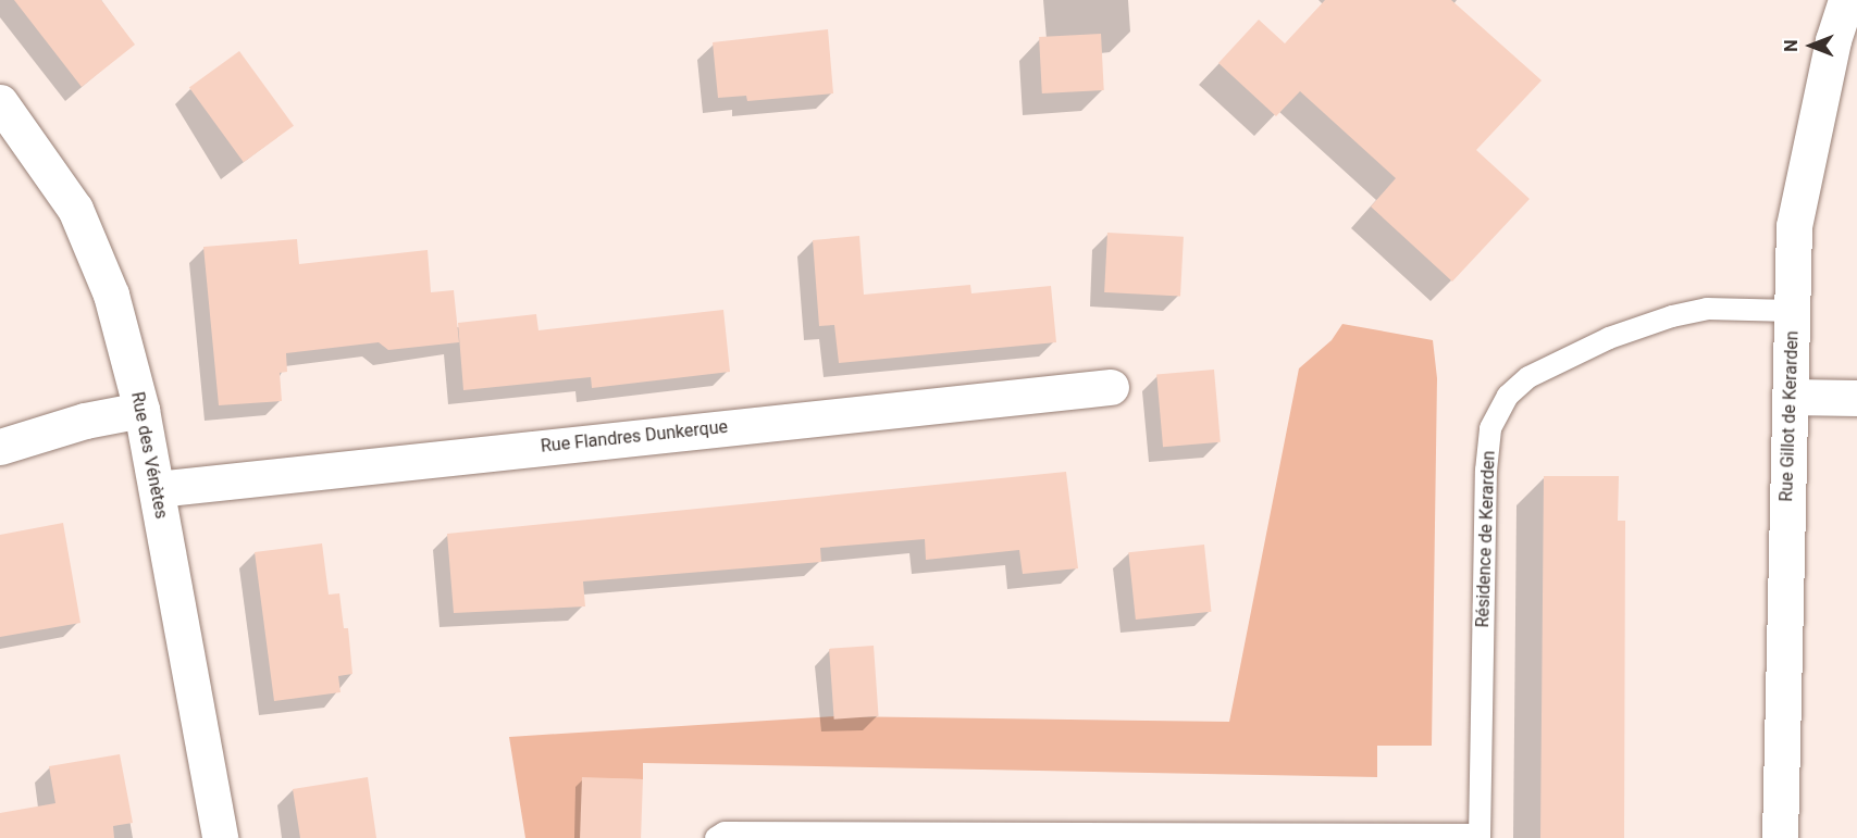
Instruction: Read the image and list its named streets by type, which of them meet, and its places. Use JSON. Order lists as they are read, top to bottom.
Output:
{
  "streets": {
    "street": ["Rue Gillot de Kerarden", "Rue Flandres Dunkerque", "Rue des Vénètes"],
    "lane": ["Résidence de Kerarden"]
  },
  "crossings": [
    ["Rue Gillot de Kerarden", "Résidence de Kerarden"],
    ["Rue Flandres Dunkerque", "Rue des Vénètes"]
  ],
  "north": "left"
}
